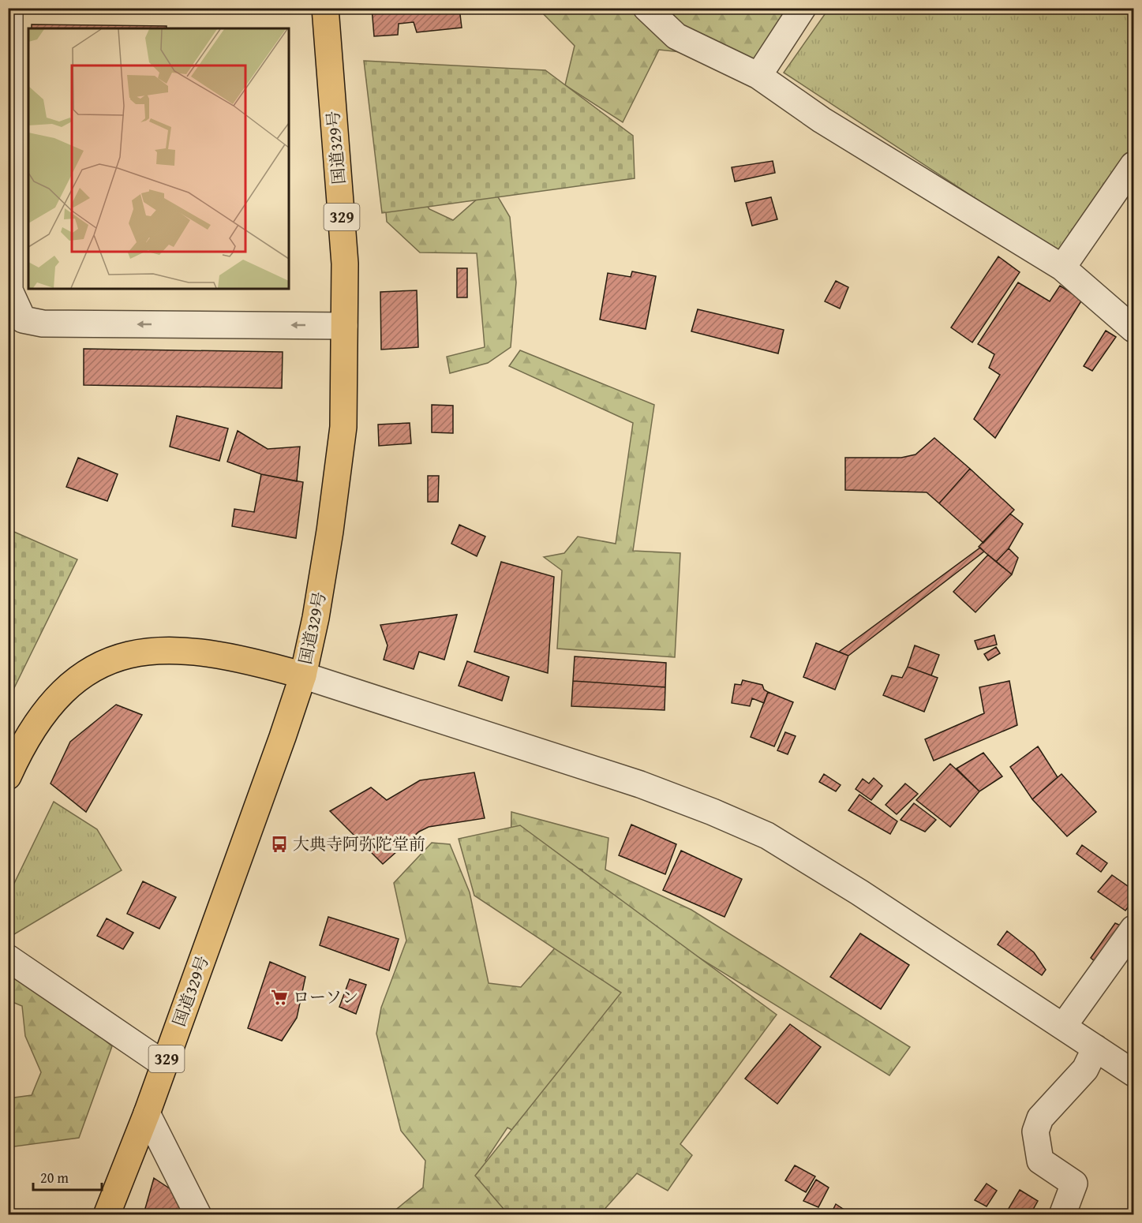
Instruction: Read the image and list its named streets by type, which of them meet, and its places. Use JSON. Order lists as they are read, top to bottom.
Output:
{
  "streets": {
    "main road": ["国道329号", "329"]
  },
  "places": {
    "bus stop": ["大典寺阿弥陀堂前"],
    "supermarket": ["ローソン"]
  },
  "scale_bar": "20 m"
}
